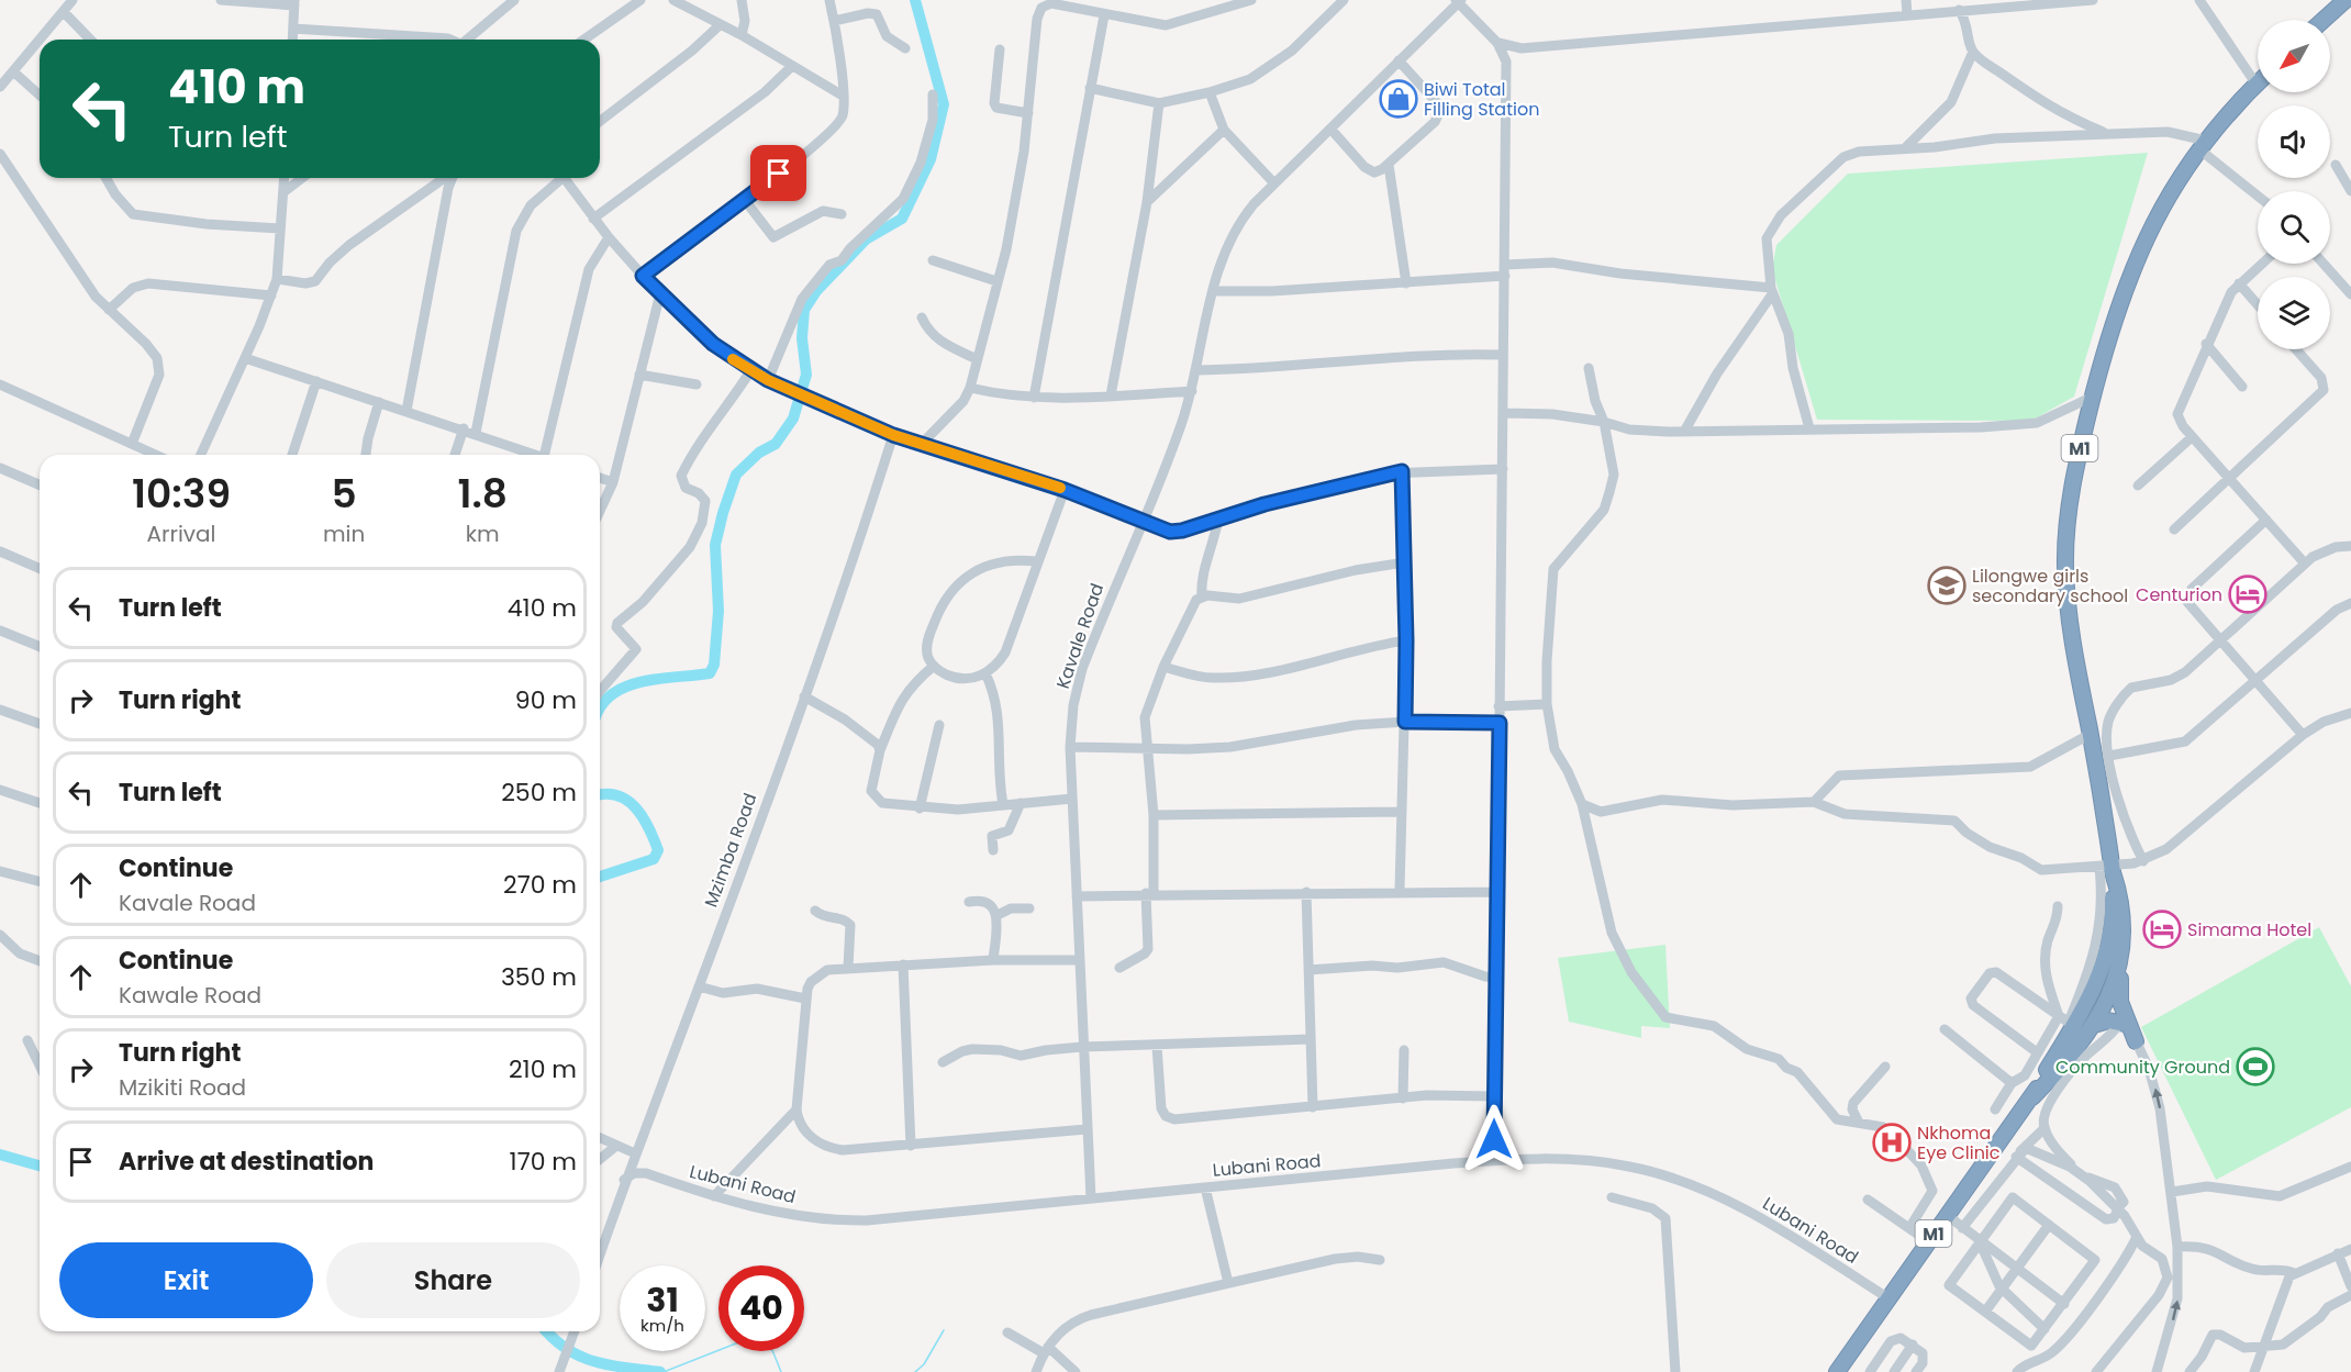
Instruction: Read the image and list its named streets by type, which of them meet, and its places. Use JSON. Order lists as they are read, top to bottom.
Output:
{
  "streets": {
    "highway": ["M1"],
    "street": ["Kavale Road", "Mzimba Road", "Lubani Road"]
  },
  "crossings": [
    ["M1", "Lubani Road"],
    ["Kavale Road", "Lubani Road"],
    ["Mzimba Road", "Lubani Road"]
  ],
  "places": {
    "shop": ["Biwi Total Filling Station"],
    "school or university": ["Lilongwe girls secondary school"],
    "hotel": ["Centurion", "Simama Hotel"],
    "sports": ["Community Ground"],
    "hospital": ["Nkhoma Eye Clinic"]
  },
  "north": "bottom left",
  "page": {
    "turn": ["410 m", "Turn left"],
    "eta": [
      "10:39",
      "Arrival",
      "5",
      "min",
      "1.8",
      "km"
    ],
    "list": [
      {
        "name": "Turn left",
        "value": "410 m"
      },
      {
        "name": "Turn right",
        "value": "90 m"
      },
      {
        "name": "Turn left",
        "value": "250 m"
      },
      {
        "name": "Continue",
        "note": "Kavale Road",
        "value": "270 m"
      },
      {
        "name": "Continue",
        "note": "Kawale Road",
        "value": "350 m"
      },
      {
        "name": "Turn right",
        "note": "Mzikiti Road",
        "value": "210 m"
      },
      {
        "name": "Arrive at destination",
        "value": "170 m"
      }
    ],
    "buttons": ["Exit", "Share"],
    "speed": "31 km/h",
    "limit": "40"
  }
}
